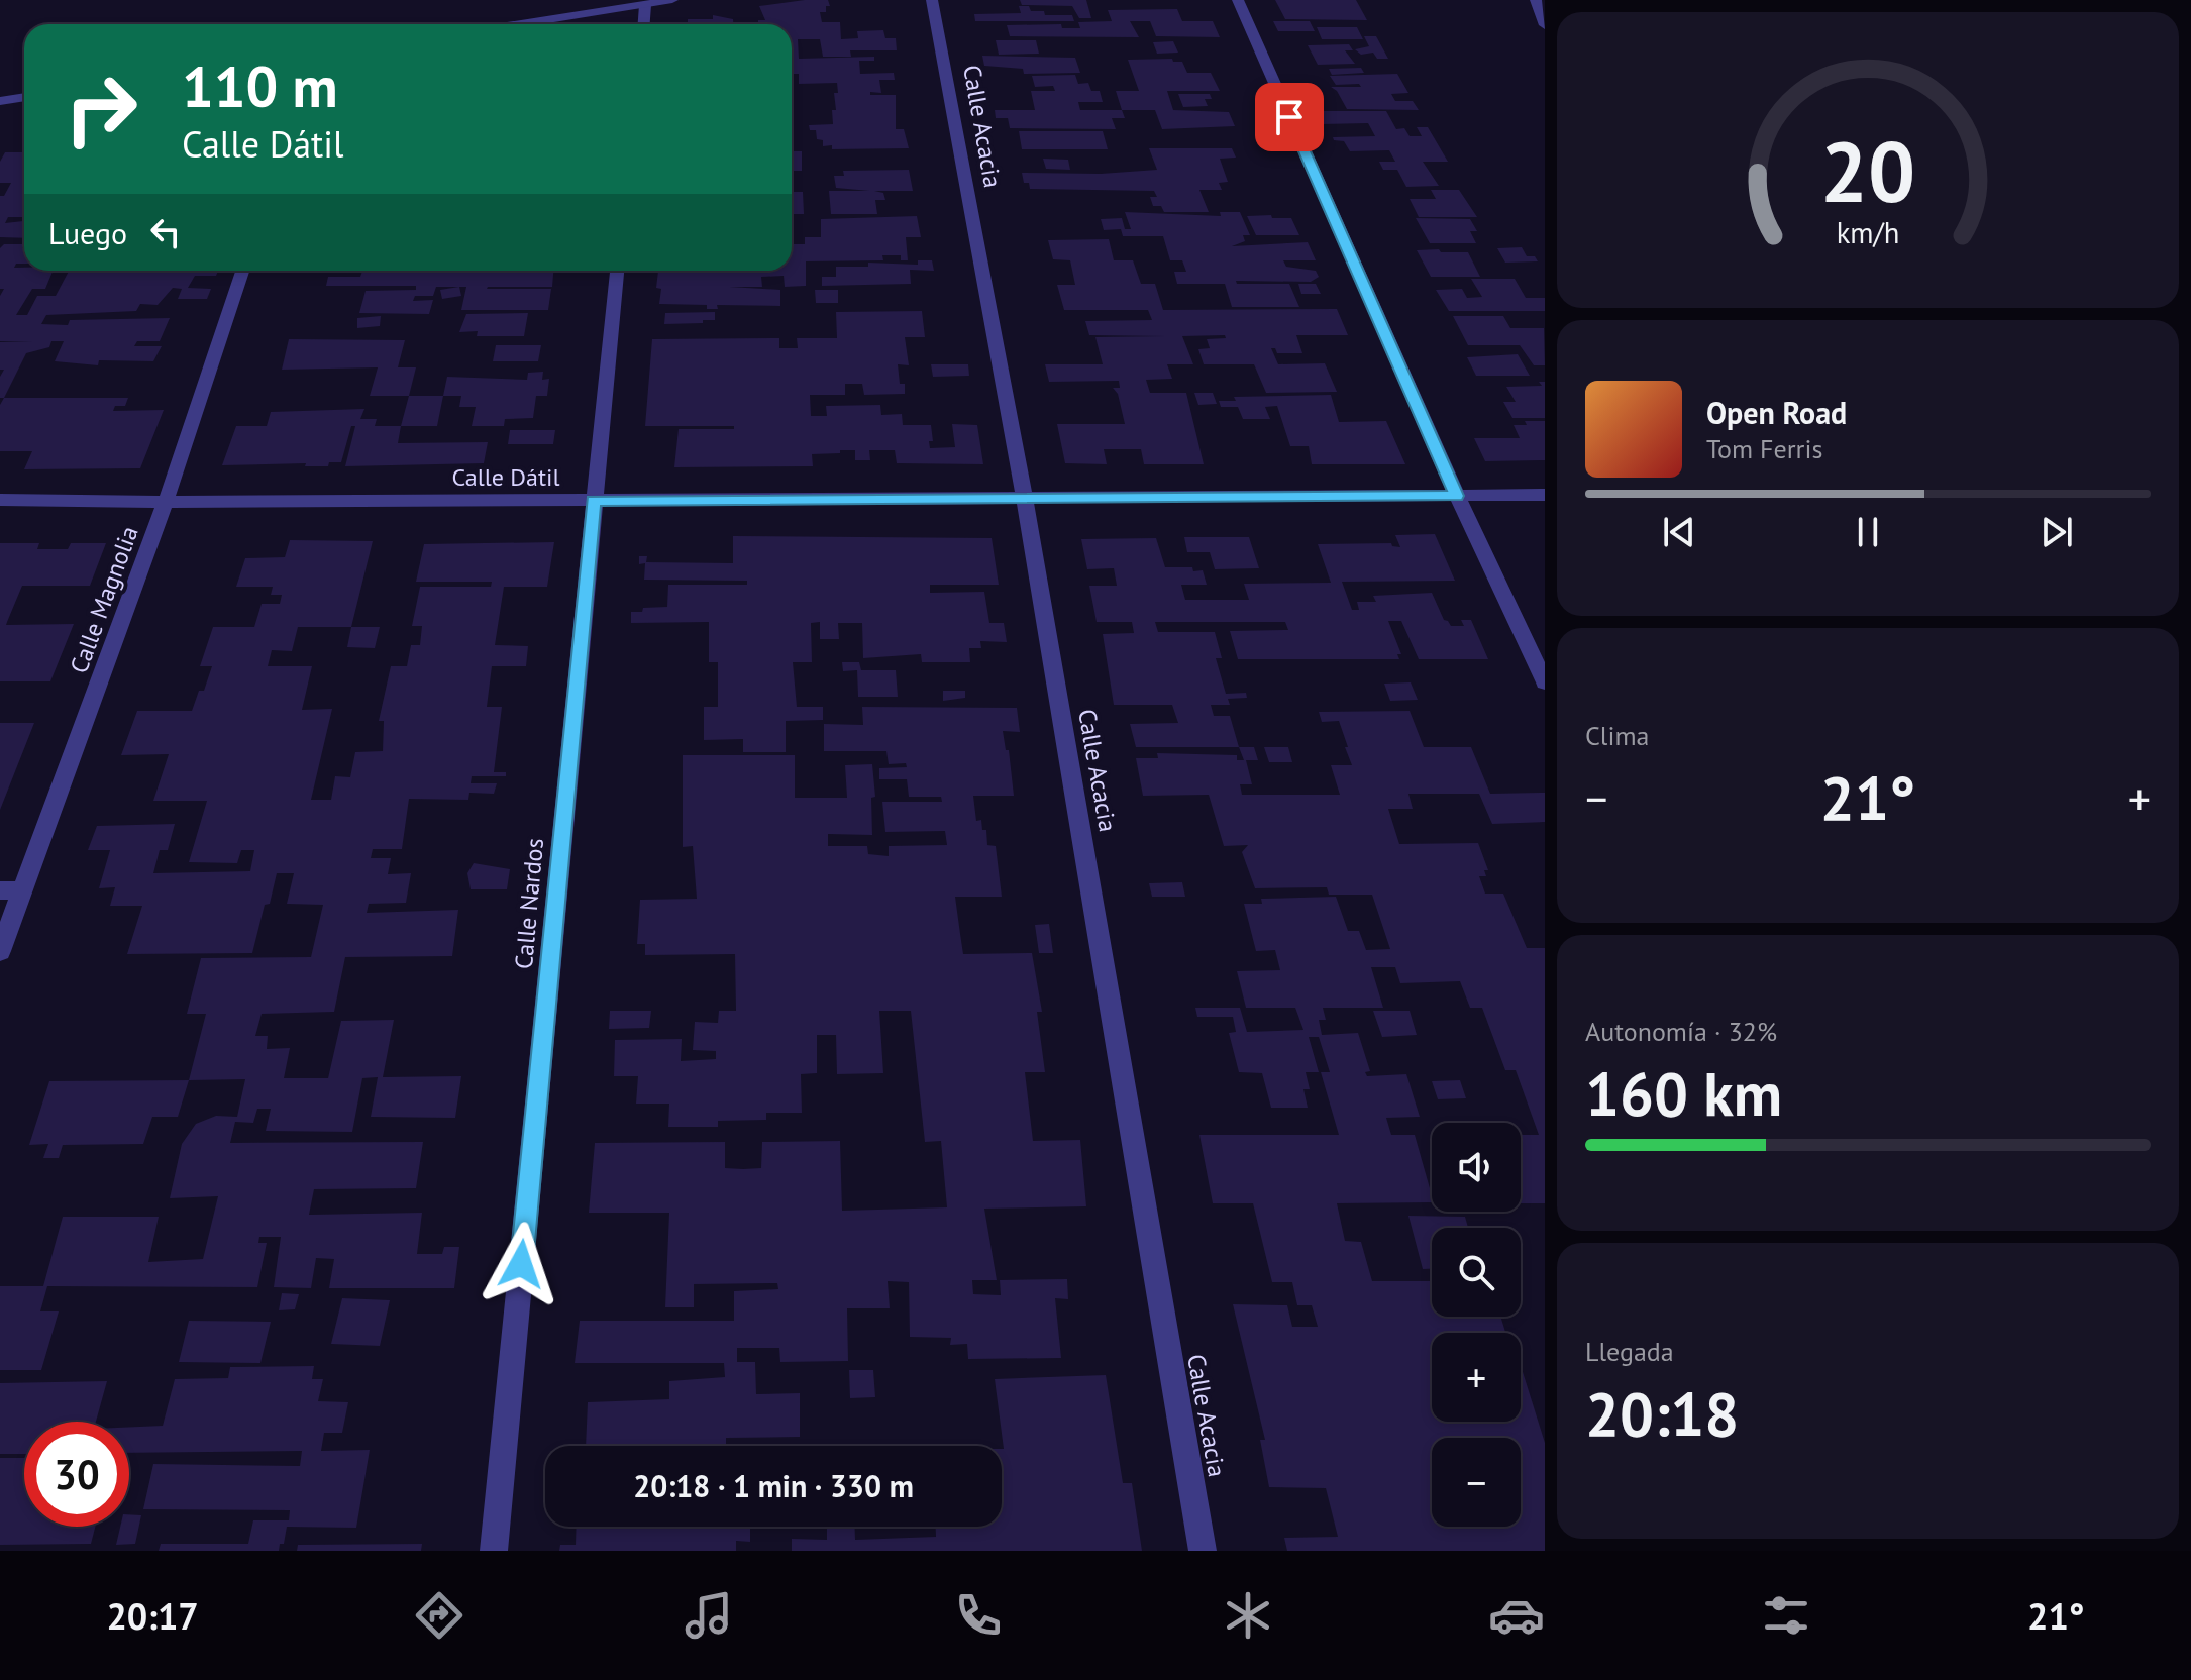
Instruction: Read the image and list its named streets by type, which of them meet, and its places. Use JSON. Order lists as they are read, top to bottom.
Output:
{
  "streets": {
    "street": [
      "Calle Acacia",
      "Calle Dátil",
      "Calle Magnolia",
      "Calle Nardos"
    ]
  },
  "crossings": [
    ["Calle Acacia", "Calle Dátil"],
    ["Calle Dátil", "Calle Magnolia"],
    ["Calle Dátil", "Calle Nardos"]
  ],
  "page": {
    "turn": ["110 m", "Calle Dátil"],
    "then": "Luego",
    "song": ["Open Road", "Tom Ferris"],
    "tile": [
      "Clima",
      ["Autonomía · 32%", "160 km"],
      ["Llegada", "20:18"]
    ],
    "heat": ["−", "21°", "+"],
    "map_buttons": ["+", "−"],
    "limit": "30",
    "trip": "20:18 · 1 min · 330 m",
    "tabs": ["20:17", "21°"],
    "gauge": ["20", "km/h"]
  }
}
